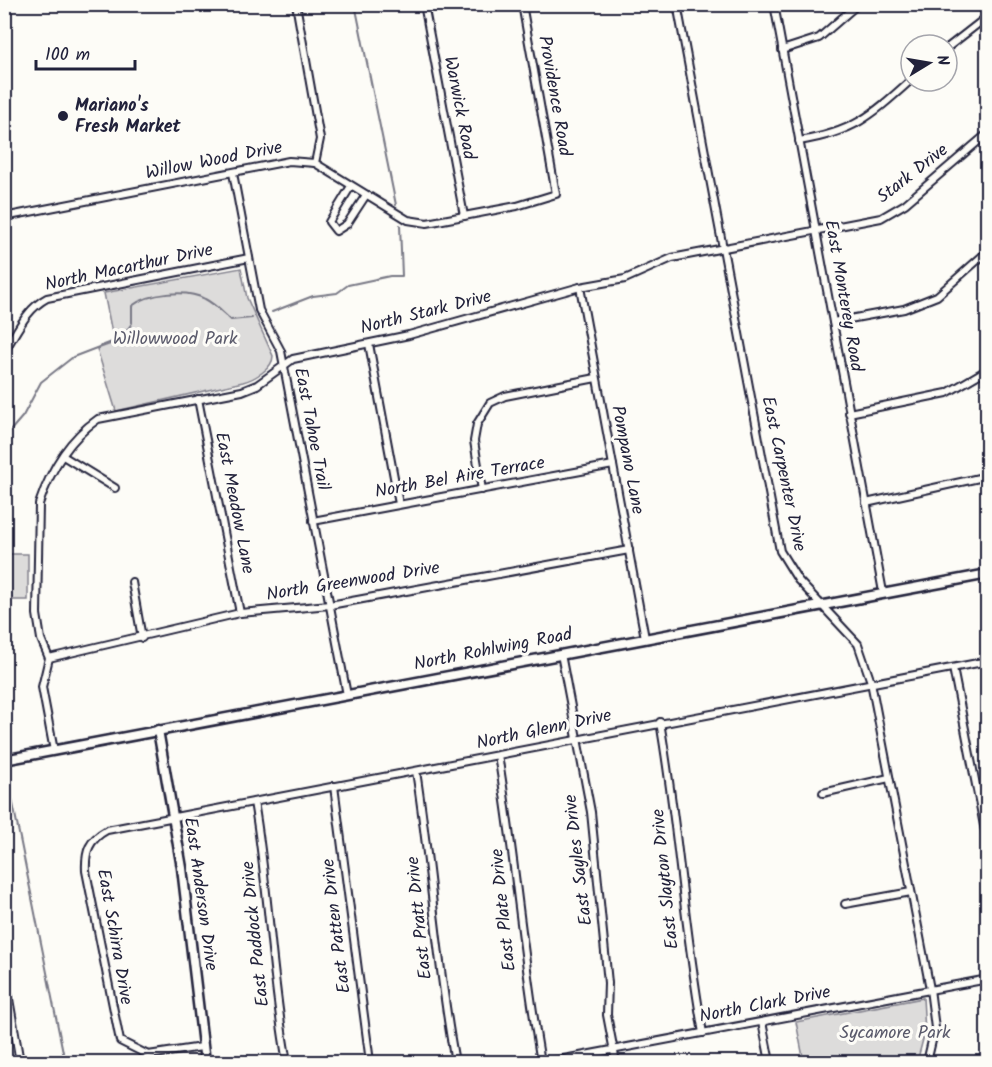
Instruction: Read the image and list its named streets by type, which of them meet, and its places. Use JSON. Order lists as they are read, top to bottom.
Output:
{
  "streets": {
    "street": [
      "Providence Road",
      "Warwick Road",
      "Willow Wood Drive",
      "Stark Drive",
      "North Macarthur Drive",
      "East Monterey Road",
      "North Stark Drive",
      "East Tahoe Trail",
      "Pompano Lane",
      "East Carpenter Drive",
      "North Bel Aire Terrace",
      "East Meadow Lane",
      "North Greenwood Drive",
      "North Rohlwing Road",
      "North Glenn Drive",
      "East Sayles Drive",
      "East Slayton Drive",
      "East Anderson Drive",
      "East Plate Drive",
      "East Pratt Drive",
      "East Patten Drive",
      "East Paddock Drive",
      "East Schirra Drive",
      "North Clark Drive"
    ]
  },
  "crossings": [
    ["Providence Road", "Warwick Road"],
    ["Willow Wood Drive", "East Tahoe Trail"],
    ["Stark Drive", "East Monterey Road"],
    ["Stark Drive", "North Stark Drive"],
    ["North Macarthur Drive", "East Tahoe Trail"],
    ["East Monterey Road", "North Stark Drive"],
    ["East Monterey Road", "North Rohlwing Road"],
    ["North Stark Drive", "East Tahoe Trail"],
    ["North Stark Drive", "Pompano Lane"],
    ["North Stark Drive", "East Carpenter Drive"],
    ["North Stark Drive", "East Meadow Lane"],
    ["North Stark Drive", "North Greenwood Drive"],
    ["East Tahoe Trail", "North Bel Aire Terrace"],
    ["East Tahoe Trail", "North Greenwood Drive"],
    ["East Tahoe Trail", "North Rohlwing Road"],
    ["Pompano Lane", "North Bel Aire Terrace"],
    ["Pompano Lane", "North Greenwood Drive"],
    ["Pompano Lane", "North Rohlwing Road"],
    ["East Carpenter Drive", "North Rohlwing Road"],
    ["East Carpenter Drive", "North Glenn Drive"],
    ["East Carpenter Drive", "North Clark Drive"],
    ["East Meadow Lane", "North Greenwood Drive"],
    ["North Rohlwing Road", "East Sayles Drive"],
    ["North Rohlwing Road", "East Anderson Drive"],
    ["North Glenn Drive", "East Sayles Drive"],
    ["North Glenn Drive", "East Slayton Drive"],
    ["North Glenn Drive", "East Anderson Drive"],
    ["North Glenn Drive", "East Plate Drive"],
    ["North Glenn Drive", "East Pratt Drive"],
    ["North Glenn Drive", "East Patten Drive"],
    ["North Glenn Drive", "East Paddock Drive"],
    ["North Glenn Drive", "East Schirra Drive"],
    ["East Sayles Drive", "North Clark Drive"],
    ["East Slayton Drive", "North Clark Drive"],
    ["East Anderson Drive", "East Schirra Drive"]
  ],
  "parks": ["Willowwood Park", "Sycamore Park"],
  "places": ["Mariano's Fresh Market"],
  "scale_bar": "100 m",
  "north": "right"
}
